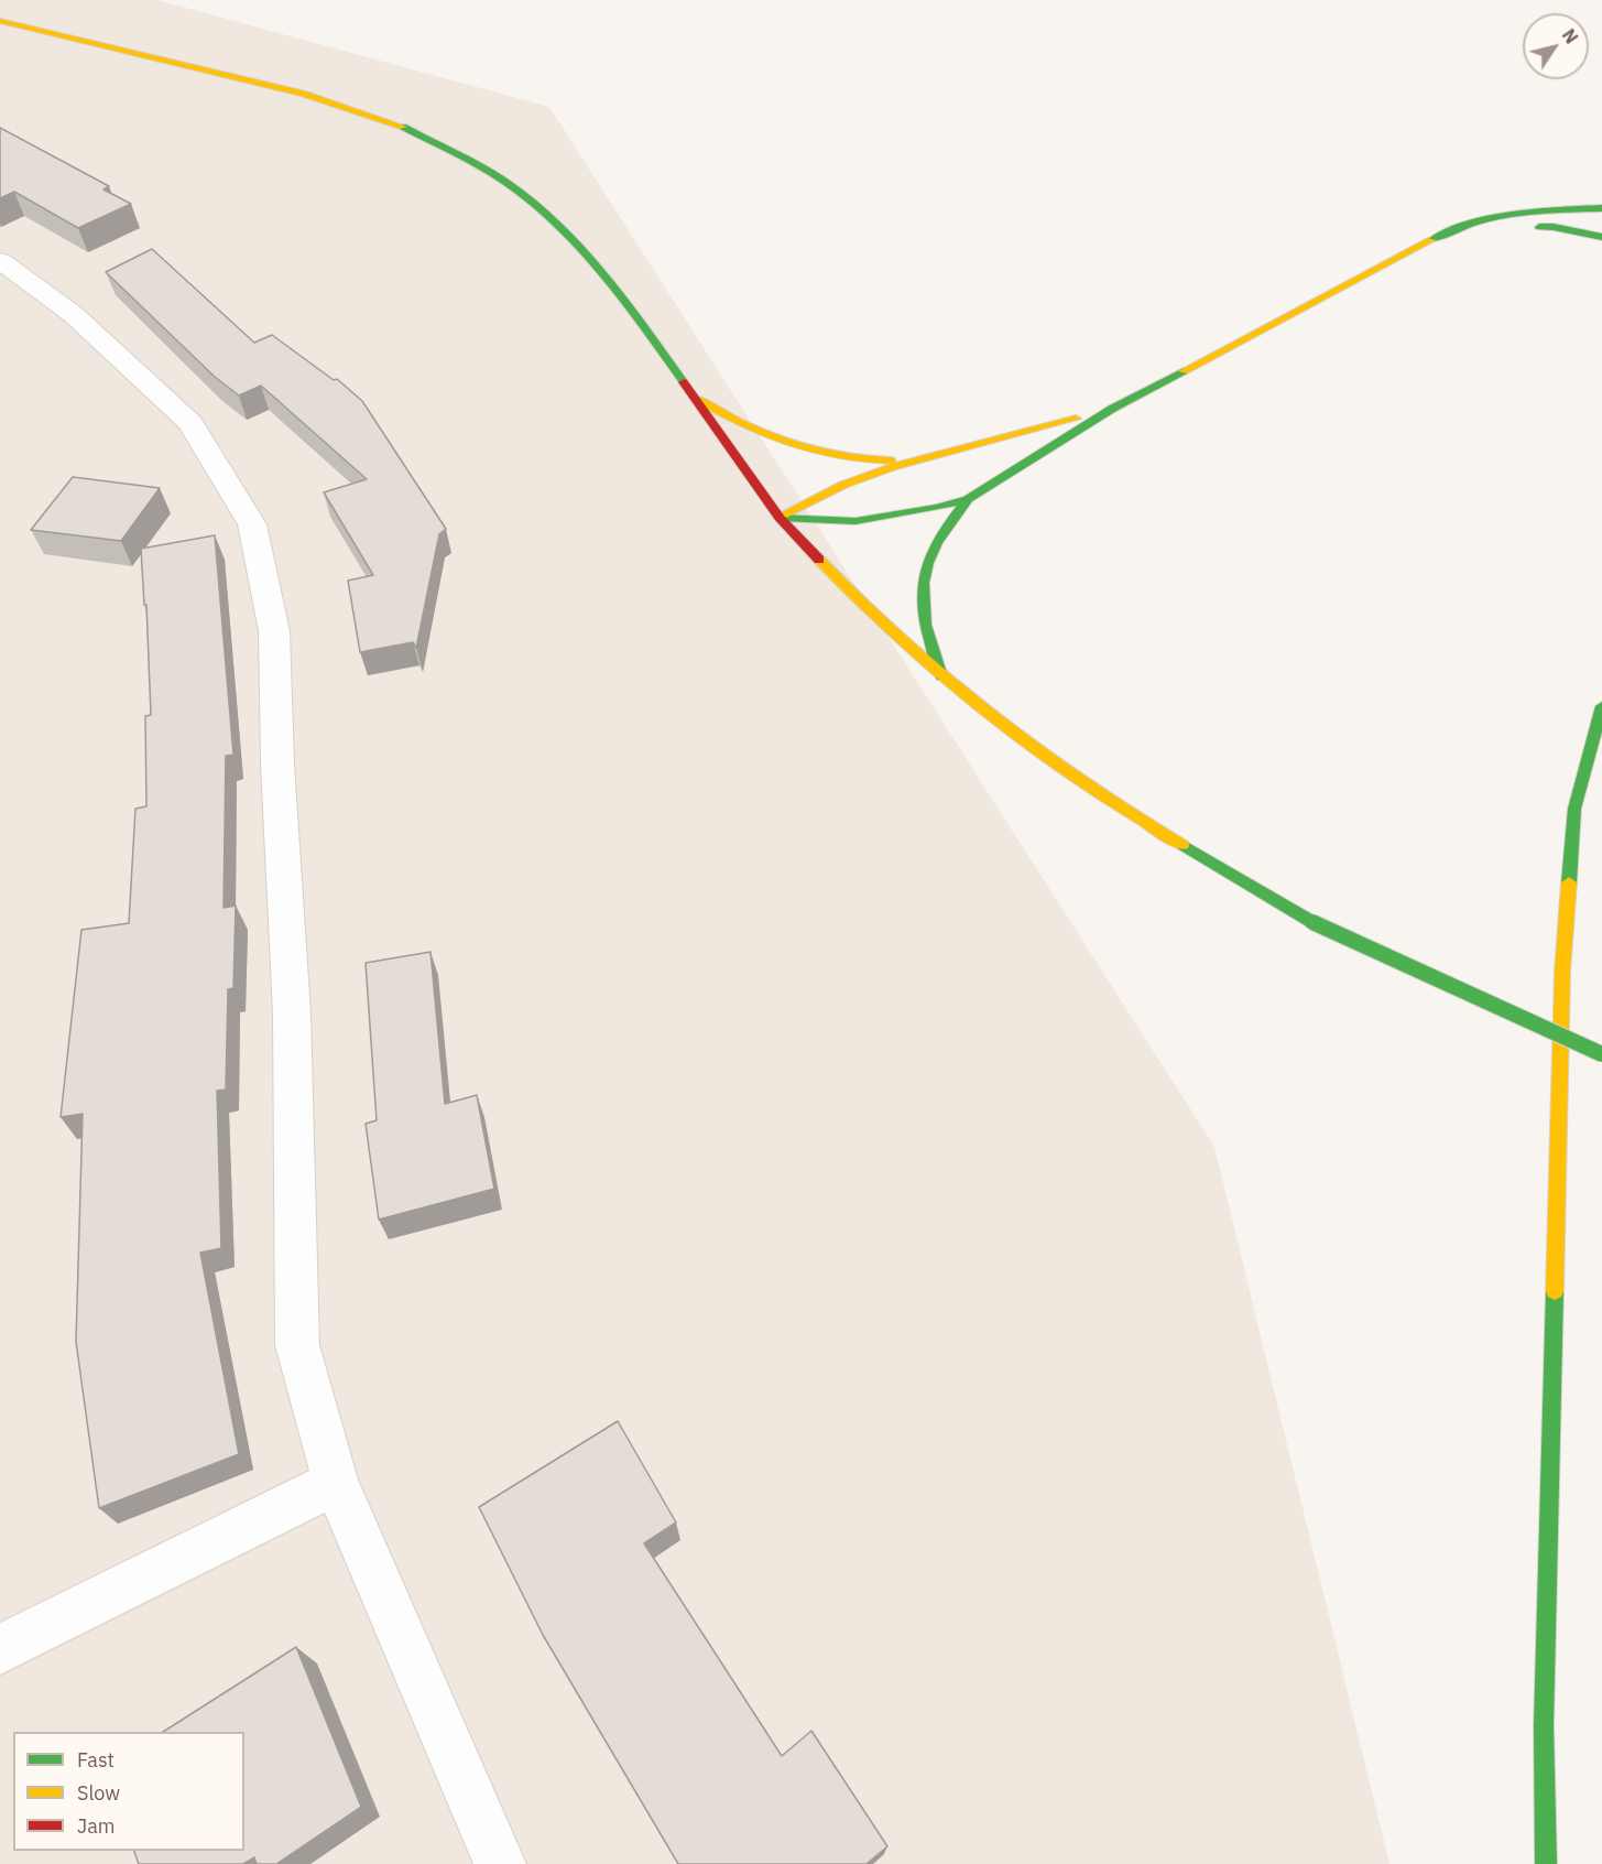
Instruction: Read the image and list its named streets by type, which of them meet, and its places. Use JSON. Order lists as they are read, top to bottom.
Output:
{
  "legend": ["Fast", "Slow", "Jam"],
  "north": "top right"
}
